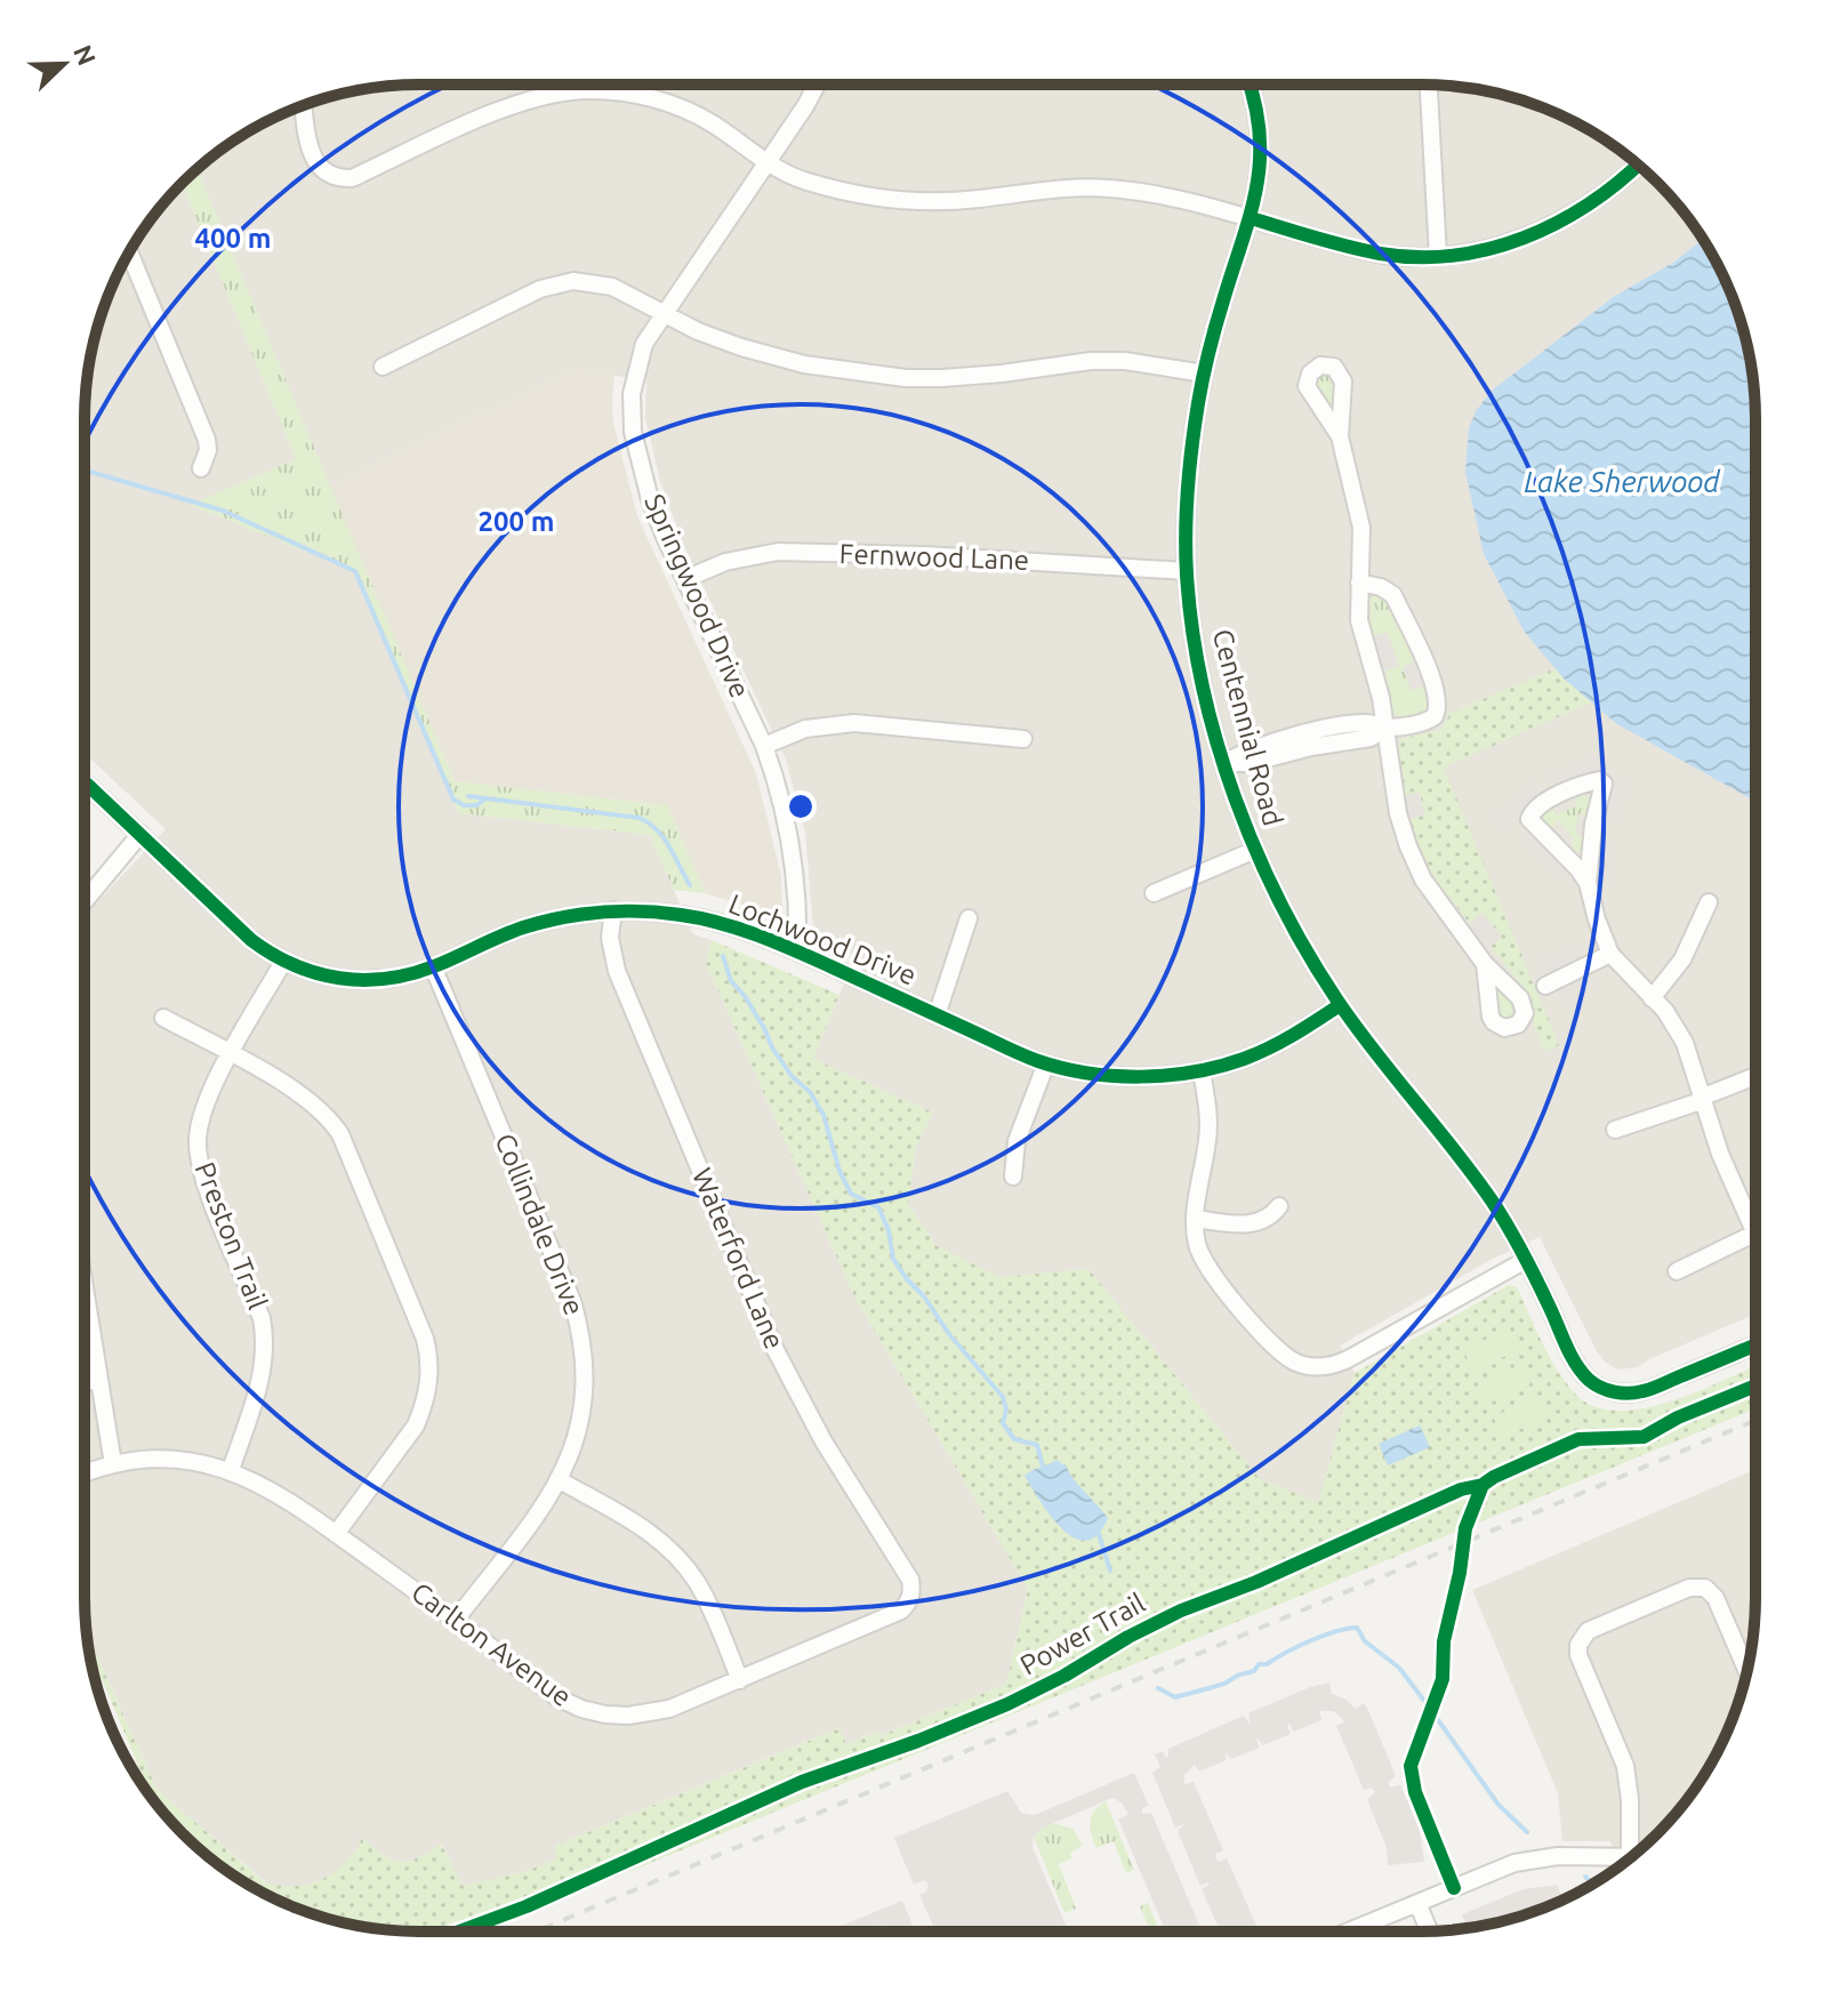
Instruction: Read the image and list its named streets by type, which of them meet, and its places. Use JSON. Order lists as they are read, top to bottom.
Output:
{
  "streets": {
    "street": [
      "Fernwood Lane",
      "Springwood Drive",
      "Centennial Road",
      "Lochwood Drive",
      "Collindale Drive",
      "Preston Trail",
      "Waterford Lane",
      "Carlton Avenue"
    ],
    "cycle path": ["Power Trail"]
  },
  "crossings": [
    ["Fernwood Lane", "Springwood Drive"],
    ["Fernwood Lane", "Centennial Road"],
    ["Springwood Drive", "Lochwood Drive"],
    ["Centennial Road", "Lochwood Drive"],
    ["Lochwood Drive", "Collindale Drive"],
    ["Lochwood Drive", "Preston Trail"],
    ["Lochwood Drive", "Waterford Lane"],
    ["Collindale Drive", "Carlton Avenue"],
    ["Preston Trail", "Carlton Avenue"],
    ["Waterford Lane", "Carlton Avenue"]
  ],
  "water": ["Lake Sherwood"],
  "north": "top right",
  "rings": ["400 m", "200 m"]
}
